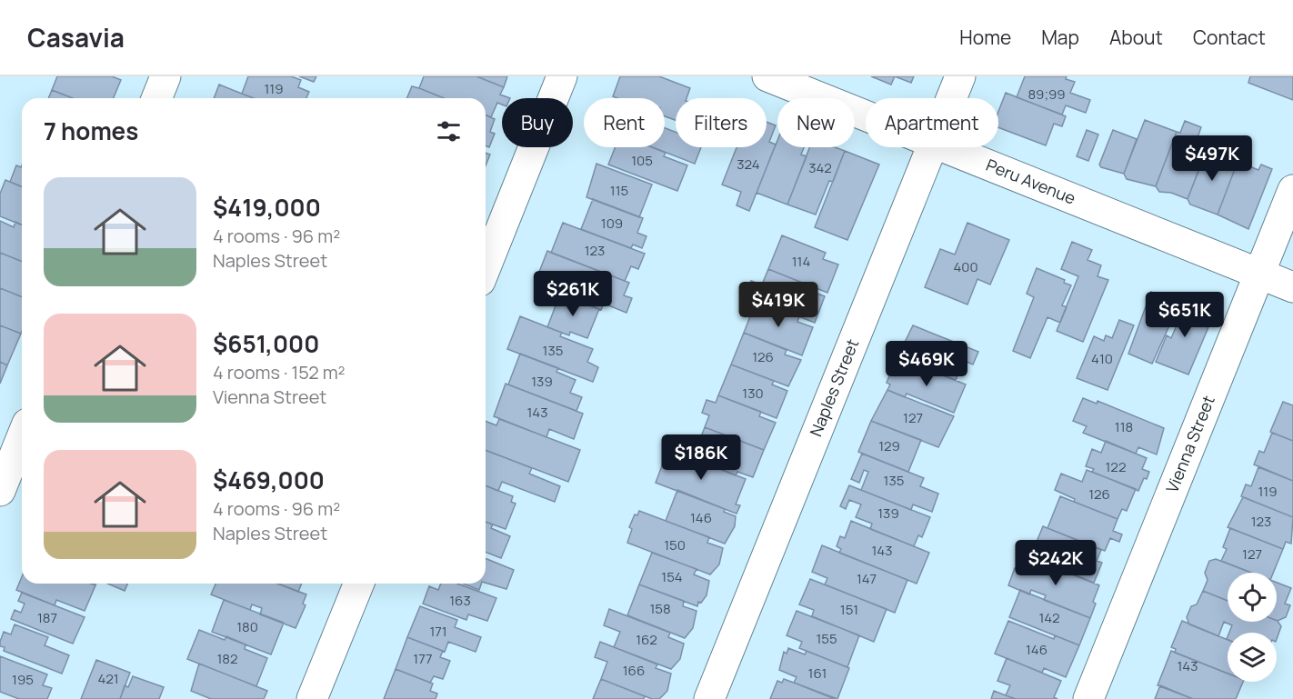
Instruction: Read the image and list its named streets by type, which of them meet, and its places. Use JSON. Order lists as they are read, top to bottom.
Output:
{
  "streets": {
    "street": ["Peru Avenue", "Naples Street", "Vienna Street"]
  },
  "crossings": [
    ["Peru Avenue", "Vienna Street"]
  ],
  "house_numbers": [
    "119",
    "89;99",
    "105",
    "324",
    "342",
    "115",
    "109",
    "123",
    "114",
    "400",
    "135",
    "126",
    "410",
    "139",
    "130",
    "143",
    "127",
    "118",
    "129",
    "122",
    "135",
    "119",
    "126",
    "139",
    "146",
    "123",
    "150",
    "143",
    "127",
    "154",
    "147",
    "163",
    "158",
    "151",
    "187",
    "142",
    "180",
    "171",
    "155",
    "162",
    "146",
    "182",
    "177",
    "143",
    "166",
    "161",
    "421",
    "195"
  ],
  "page": {
    "header": "Casavia",
    "nav": [
      "Home",
      "Map",
      "About",
      "Contact"
    ],
    "chip": [
      "Buy",
      "Rent",
      "Filters",
      "New",
      "Apartment"
    ],
    "heading": "7 homes",
    "price": [
      "$497K",
      "$261K",
      "$419K",
      "$651K",
      "$469K",
      "$186K",
      "$242K"
    ],
    "list": [
      {
        "name": "$419,000",
        "note": "4 rooms · 96 m² · Naples Street"
      },
      {
        "name": "$651,000",
        "note": "4 rooms · 152 m² · Vienna Street"
      },
      {
        "name": "$469,000",
        "note": "4 rooms · 96 m² · Naples Street"
      }
    ]
  }
}
